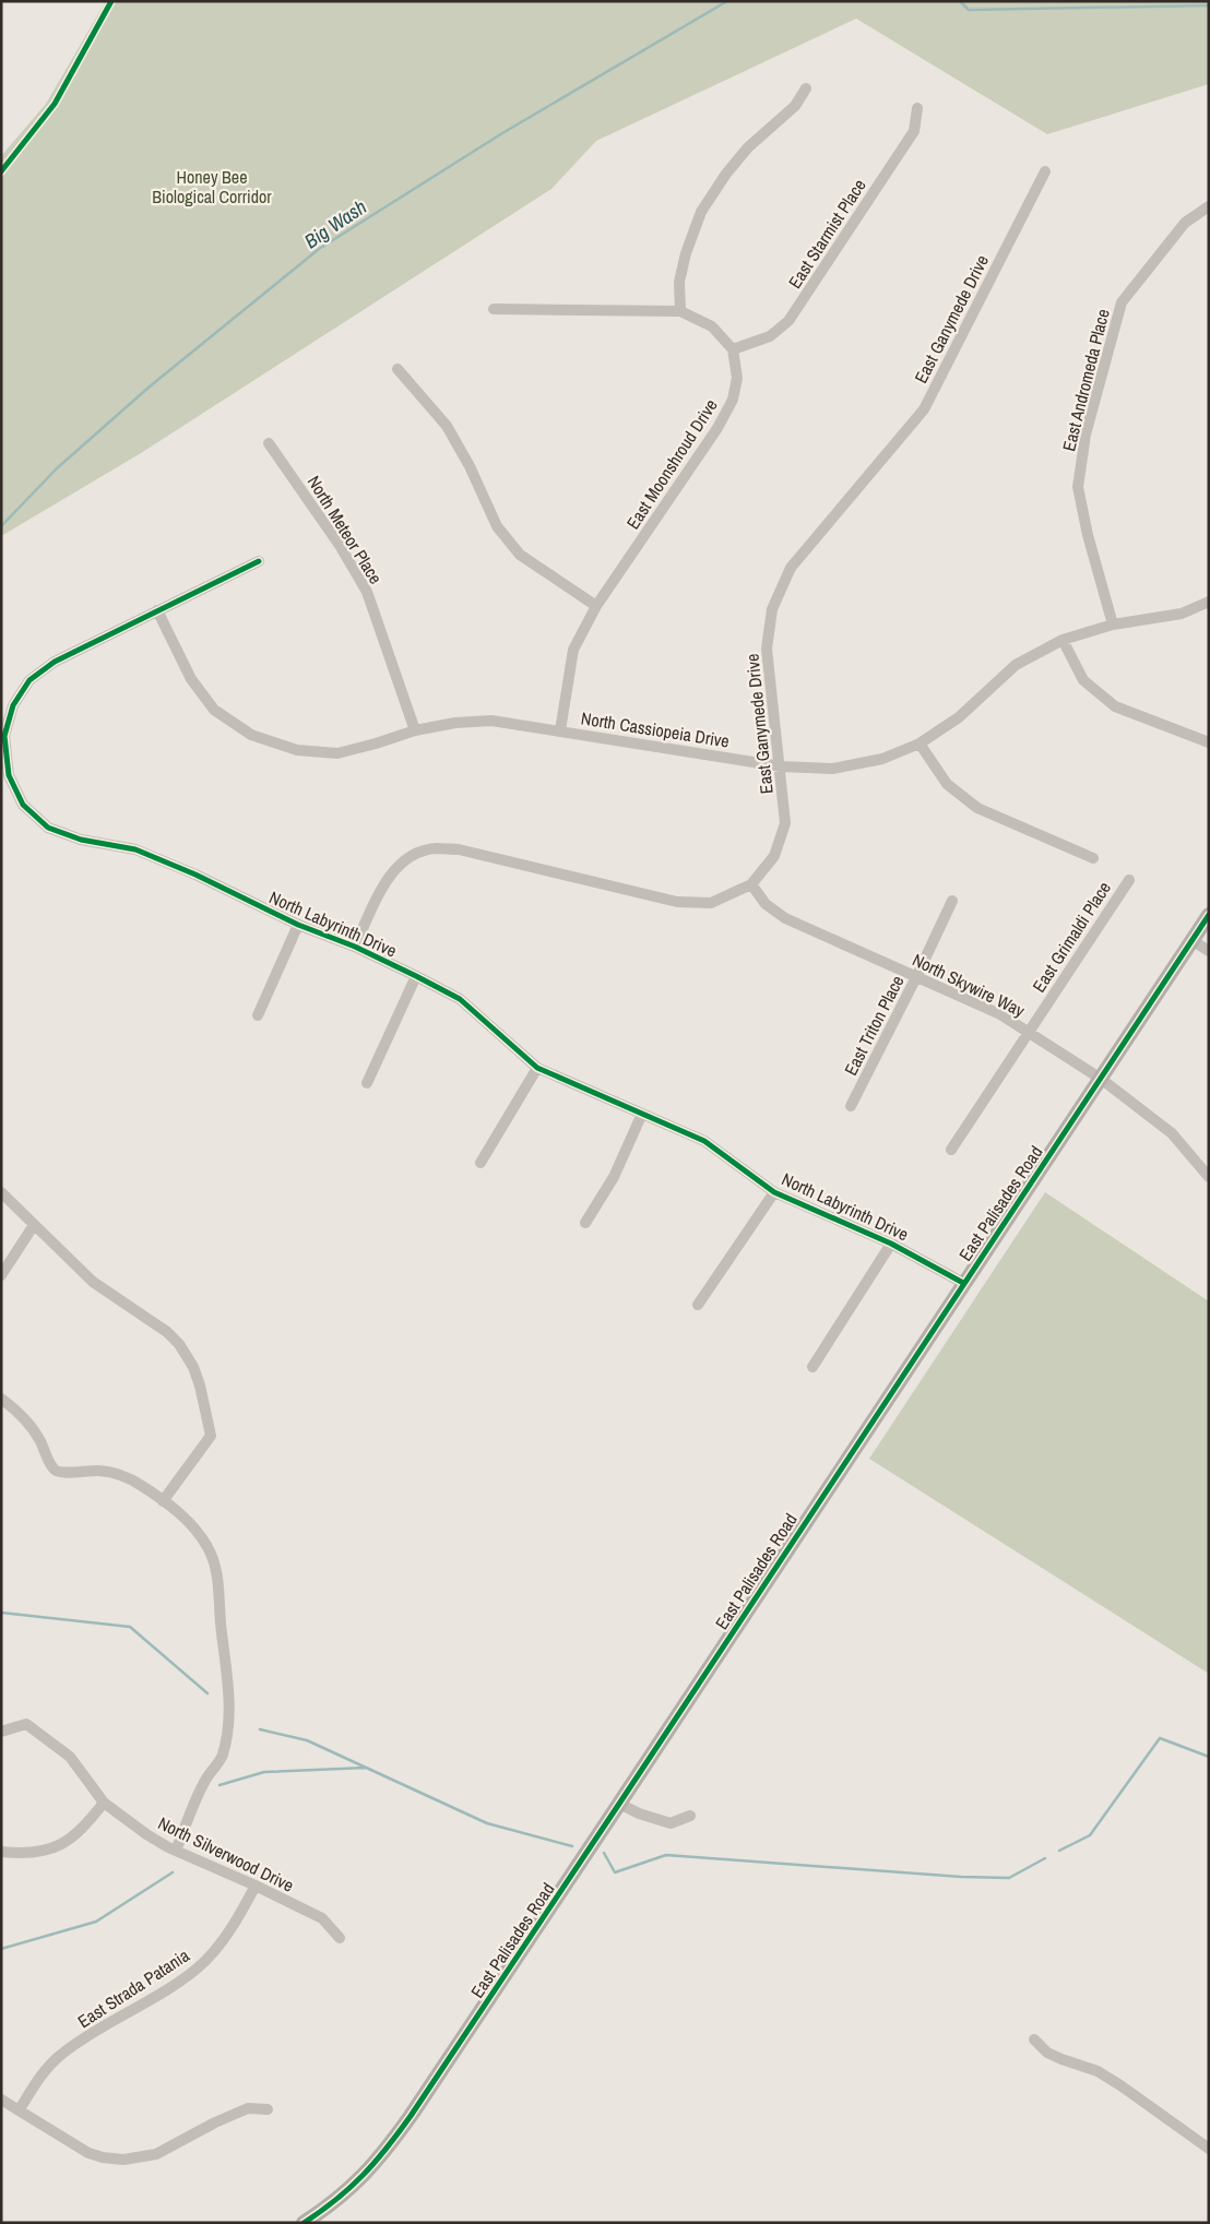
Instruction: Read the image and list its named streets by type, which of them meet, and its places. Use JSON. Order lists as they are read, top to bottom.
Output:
{
  "streets": {
    "street": [
      "East Starmist Place",
      "East Ganymede Drive",
      "East Andromeda Place",
      "East Moonshroud Drive",
      "North Meteor Place",
      "North Cassiopeia Drive",
      "North Labyrinth Drive",
      "East Grimaldi Place",
      "North Skywire Way",
      "East Triton Place",
      "East Palisades Road",
      "North Silverwood Drive",
      "East Strada Patania"
    ]
  },
  "crossings": [
    ["East Starmist Place", "East Moonshroud Drive"],
    ["East Ganymede Drive", "North Cassiopeia Drive"],
    ["East Ganymede Drive", "North Labyrinth Drive"],
    ["East Ganymede Drive", "North Skywire Way"],
    ["East Andromeda Place", "North Cassiopeia Drive"],
    ["East Moonshroud Drive", "North Cassiopeia Drive"],
    ["North Meteor Place", "North Cassiopeia Drive"],
    ["North Cassiopeia Drive", "North Labyrinth Drive"],
    ["North Labyrinth Drive", "East Palisades Road"],
    ["East Grimaldi Place", "North Skywire Way"],
    ["North Skywire Way", "East Triton Place"],
    ["North Skywire Way", "East Palisades Road"],
    ["North Silverwood Drive", "East Strada Patania"]
  ],
  "water": ["Big Wash"],
  "parks": ["Honey Bee Biological Corridor"]
}
